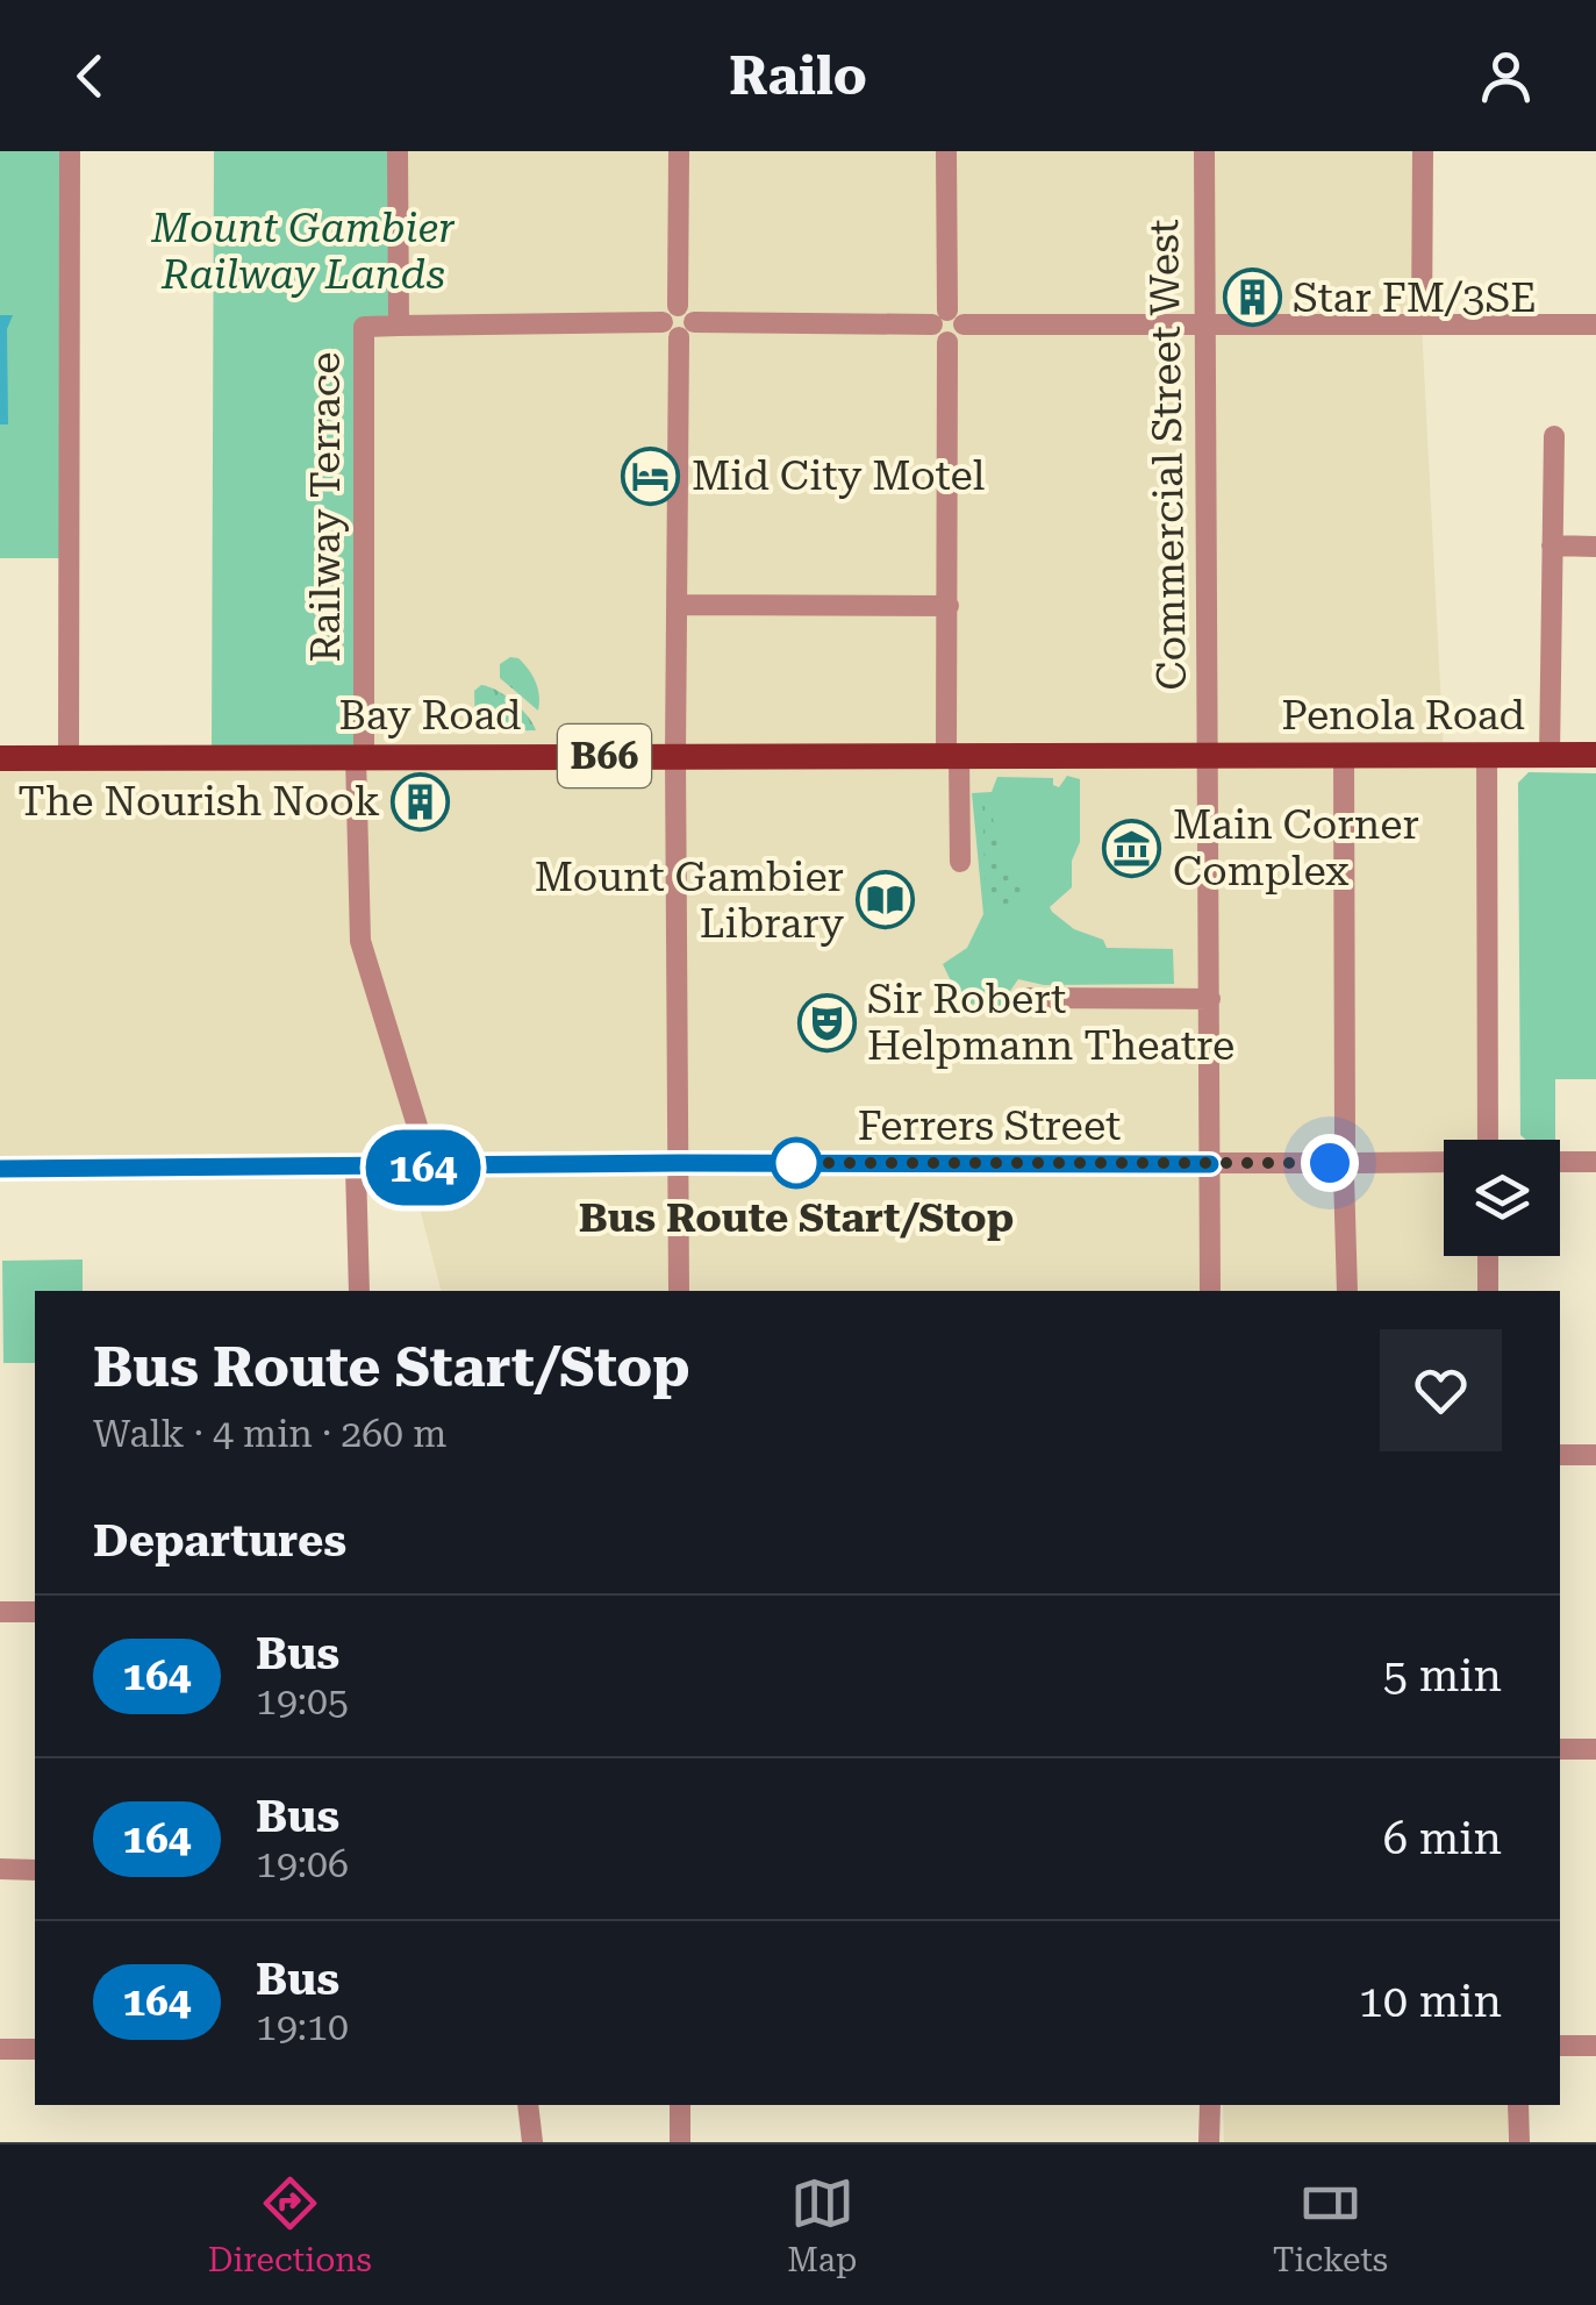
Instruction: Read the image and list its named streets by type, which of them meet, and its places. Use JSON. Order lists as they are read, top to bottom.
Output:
{
  "streets": {
    "main road": ["Bay Road", "Penola Road", "B66"],
    "street": ["Commercial Street West", "Railway Terrace", "Ferrers Street"]
  },
  "crossings": [
    ["Commercial Street West", "Bay Road"],
    ["Commercial Street West", "Penola Road"],
    ["Commercial Street West", "Ferrers Street"],
    ["Railway Terrace", "Bay Road"],
    ["Bay Road", "Penola Road"]
  ],
  "parks": ["Mount Gambier Railway Lands"],
  "places": {
    "building": ["Star FM/3SE", "The Nourish Nook"],
    "hotel": ["Mid City Motel"],
    "museum": ["Main Corner Complex"],
    "library": ["Mount Gambier Library"],
    "theatre": ["Sir Robert Helpmann Theatre"],
    "other": ["Bus Route Start/Stop"]
  },
  "lines": ["bus line 164"],
  "page": {
    "header": "Railo",
    "on_map": "164",
    "heading": [
      ["Bus Route Start/Stop", "Walk · 4 min · 260 m"],
      "Departures"
    ],
    "list": [
      {
        "mark": "164",
        "name": "Bus",
        "note": "19:05",
        "value": "5 min"
      },
      {
        "mark": "164",
        "name": "Bus",
        "note": "19:06",
        "value": "6 min"
      },
      {
        "mark": "164",
        "name": "Bus",
        "note": "19:10",
        "value": "10 min"
      }
    ],
    "tabs": ["Directions", "Map", "Tickets"]
  }
}
